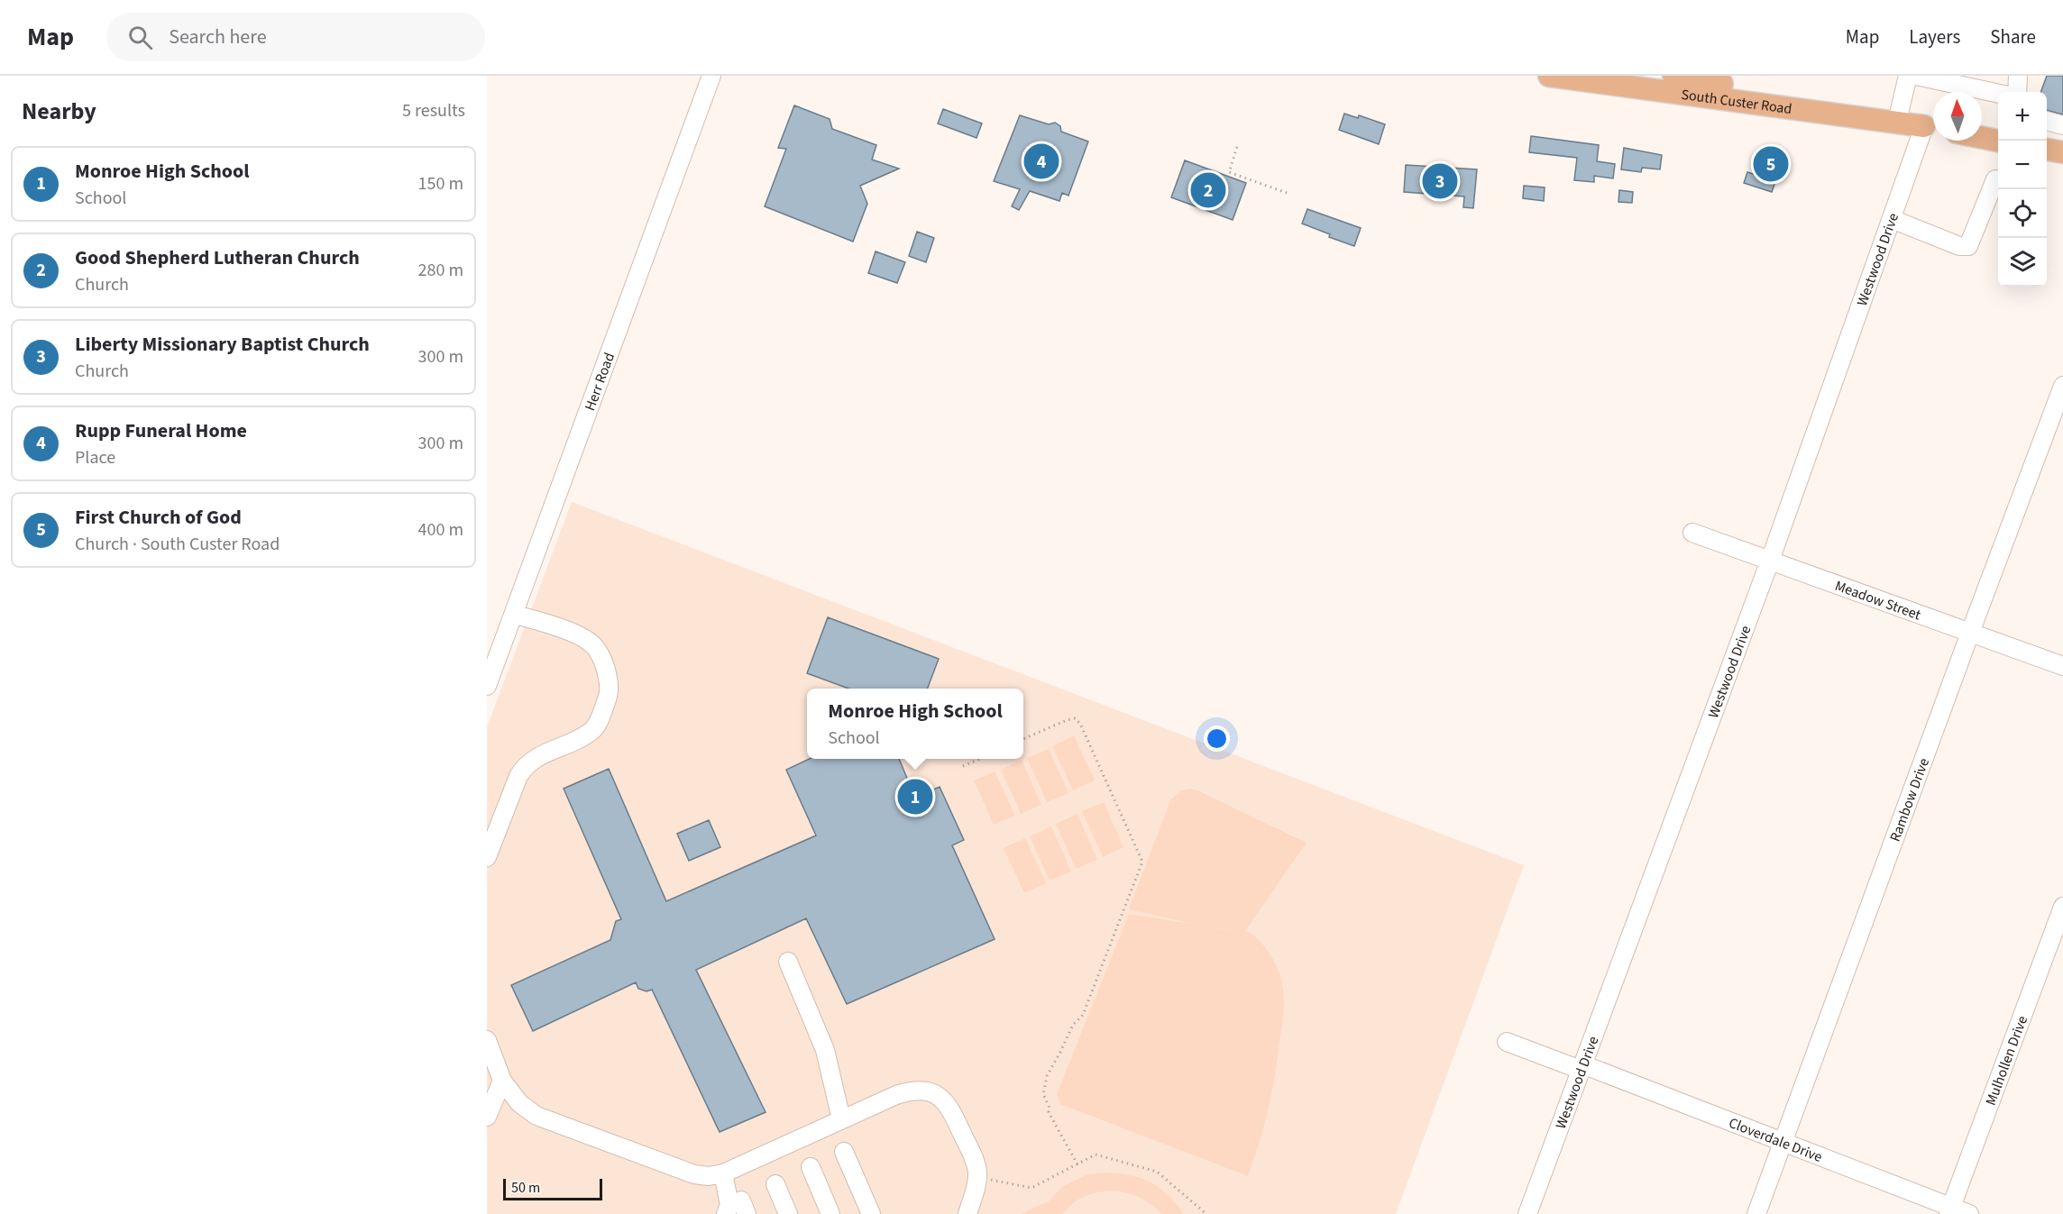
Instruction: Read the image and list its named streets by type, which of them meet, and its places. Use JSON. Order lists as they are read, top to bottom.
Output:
{
  "streets": {
    "main road": ["South Custer Road"],
    "street": [
      "Westwood Drive",
      "Herr Road",
      "Meadow Street",
      "Rambow Drive",
      "Mulhollen Drive",
      "Cloverdale Drive"
    ]
  },
  "crossings": [
    ["South Custer Road", "Westwood Drive"],
    ["Westwood Drive", "Meadow Street"],
    ["Westwood Drive", "Cloverdale Drive"],
    ["Meadow Street", "Rambow Drive"],
    ["Rambow Drive", "Cloverdale Drive"],
    ["Mulhollen Drive", "Cloverdale Drive"]
  ],
  "scale_bar": "50 m",
  "north": "top",
  "page": {
    "header": "Map",
    "search": "Search here",
    "nav": ["Map", "Layers", "Share"],
    "heading": ["Nearby", "5 results"],
    "map_buttons": ["+", "−"],
    "pins": [
      "4",
      "5",
      "3",
      "2",
      "1"
    ],
    "list": [
      {
        "mark": "1",
        "name": "Monroe High School",
        "note": "School",
        "value": "150 m"
      },
      {
        "mark": "2",
        "name": "Good Shepherd Lutheran Church",
        "note": "Church",
        "value": "280 m"
      },
      {
        "mark": "3",
        "name": "Liberty Missionary Baptist Church",
        "note": "Church",
        "value": "300 m"
      },
      {
        "mark": "4",
        "name": "Rupp Funeral Home",
        "note": "Place",
        "value": "300 m"
      },
      {
        "mark": "5",
        "name": "First Church of God",
        "note": "Church · South Custer Road",
        "value": "400 m"
      }
    ],
    "popup": ["Monroe High School", "School"],
    "scale": "50 m"
  }
}
